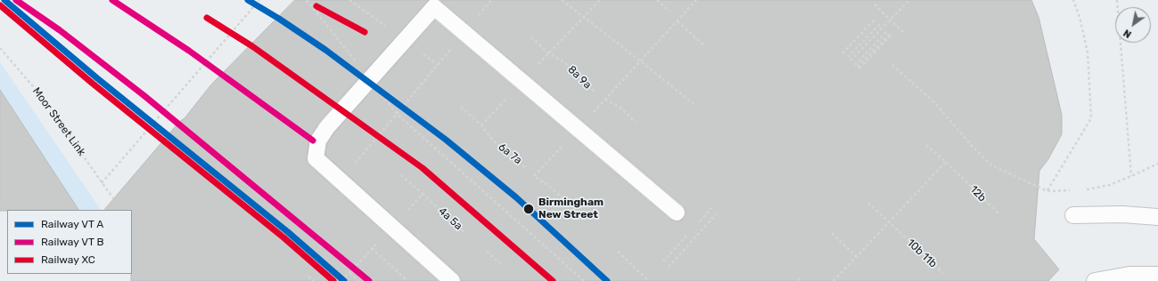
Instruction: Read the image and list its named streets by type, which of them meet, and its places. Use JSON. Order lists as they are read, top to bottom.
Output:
{
  "streets": {
    "path": [
      "8a 9a",
      "Moor Street Link",
      "6a 7a",
      "12b",
      "4a 5a",
      "10b 11b"
    ]
  },
  "places": ["Birmingham New Street"],
  "lines": ["rail line XC"],
  "legend": ["Railway VT A", "Railway VT B", "Railway XC"],
  "north": "bottom left"
}
